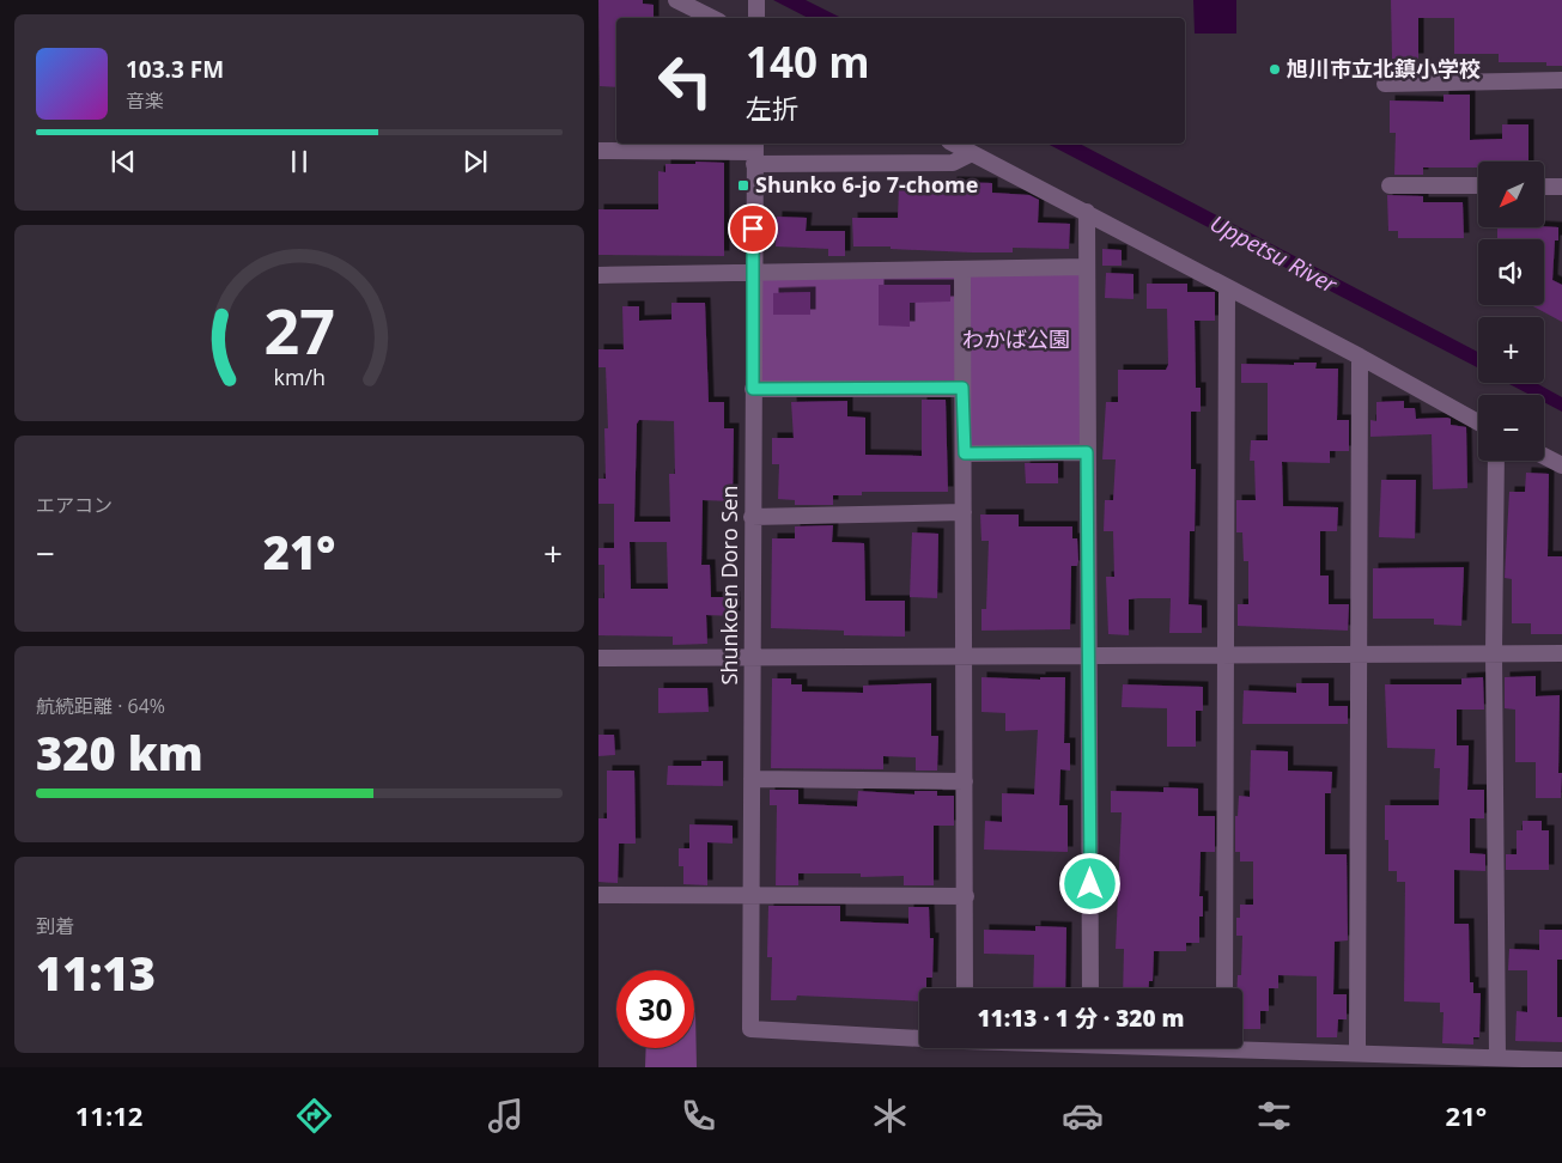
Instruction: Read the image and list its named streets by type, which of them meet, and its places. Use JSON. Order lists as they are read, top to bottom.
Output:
{
  "streets": {
    "street": ["Shunkoen Doro Sen"]
  },
  "water": ["Uppetsu River"],
  "parks": ["わかば公園"],
  "places": {
    "other": ["旭川市立北鎮小学校"],
    "transit": ["Shunko 6-jo 7-chome"]
  },
  "north": "bottom left",
  "page": {
    "turn": ["140 m", "左折"],
    "song": ["103.3 FM", "音楽"],
    "map_buttons": ["+", "−"],
    "tile": [
      "エアコン",
      ["航続距離 · 64%", "320 km"],
      ["到着", "11:13"]
    ],
    "heat": ["−", "21°", "+"],
    "limit": "30",
    "trip": "11:13 · 1 分 · 320 m",
    "tabs": ["11:12", "21°"],
    "gauge": ["27", "km/h"]
  }
}
